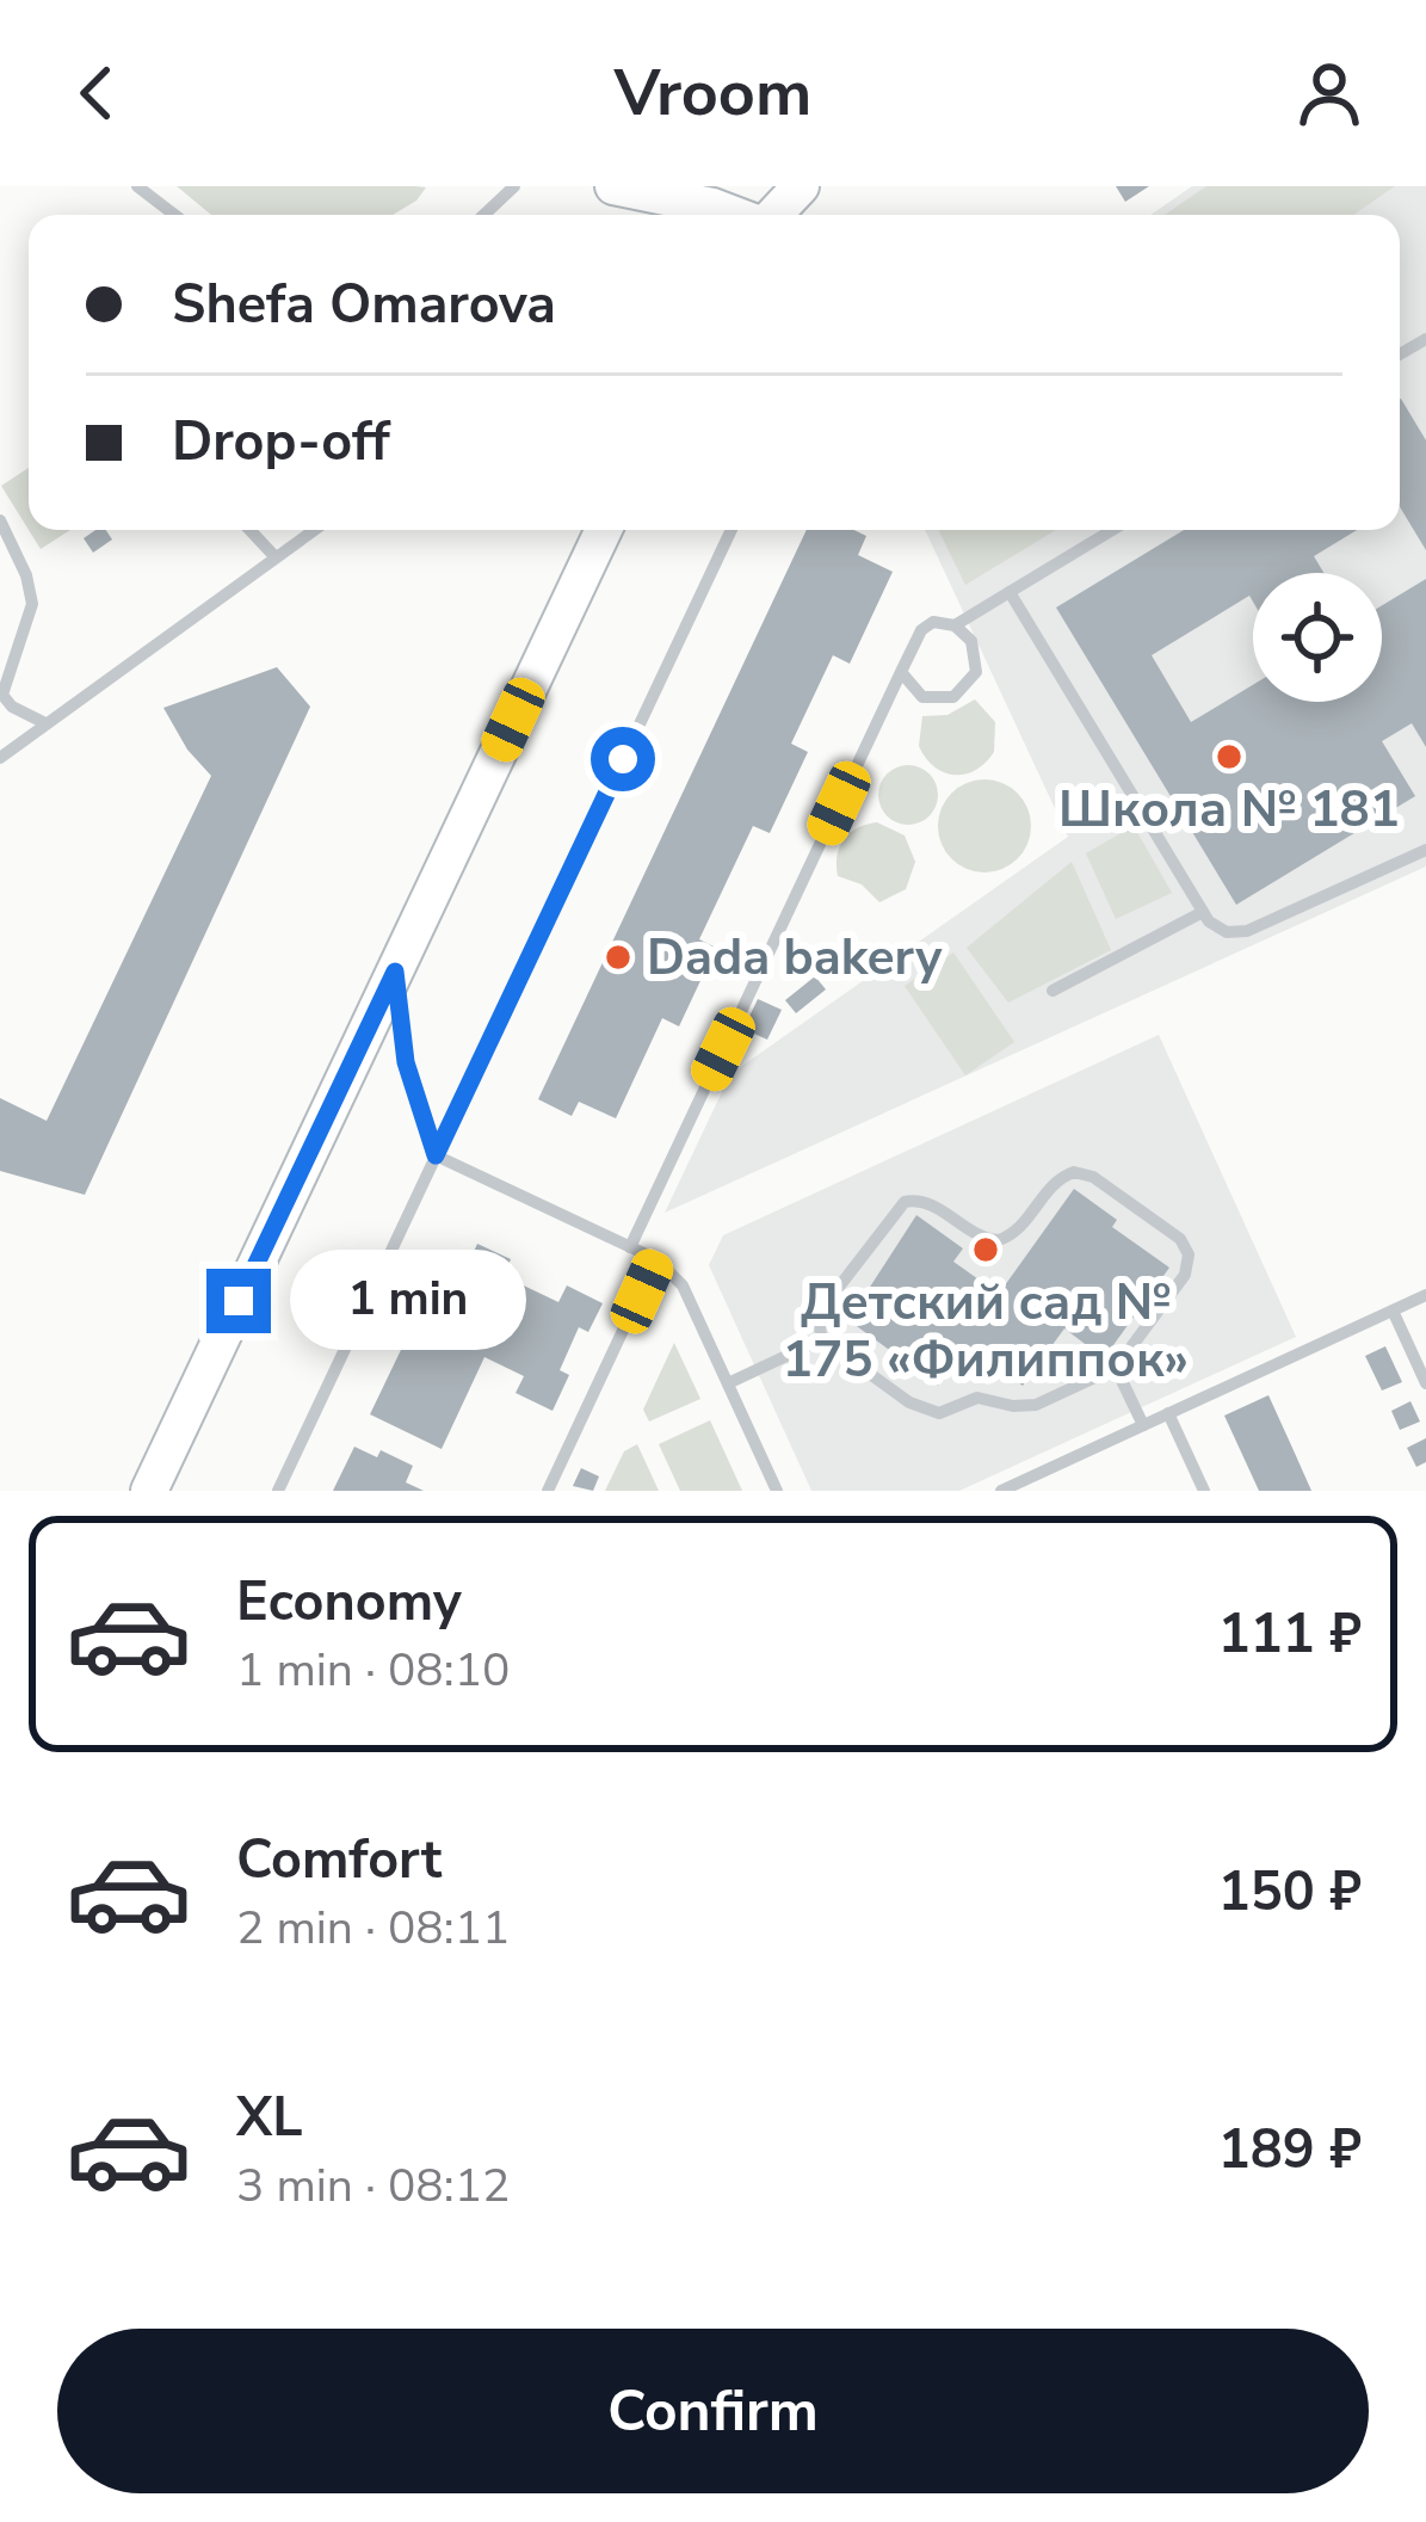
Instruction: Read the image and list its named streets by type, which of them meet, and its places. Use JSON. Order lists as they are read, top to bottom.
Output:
{
  "places": ["Школа № 181", "Dada bakery", "Детский сад № 175 «Филиппок»"],
  "page": {
    "header": "Vroom",
    "banner": ["Shefa Omarova", "Drop-off"],
    "bubble": "1 min",
    "list": [
      {
        "name": "Economy",
        "note": "1 min · 08:10",
        "value": "111 ₽"
      },
      {
        "name": "Comfort",
        "note": "2 min · 08:11",
        "value": "150 ₽"
      },
      {
        "name": "XL",
        "note": "3 min · 08:12",
        "value": "189 ₽"
      }
    ],
    "buttons": "Confirm"
  }
}
